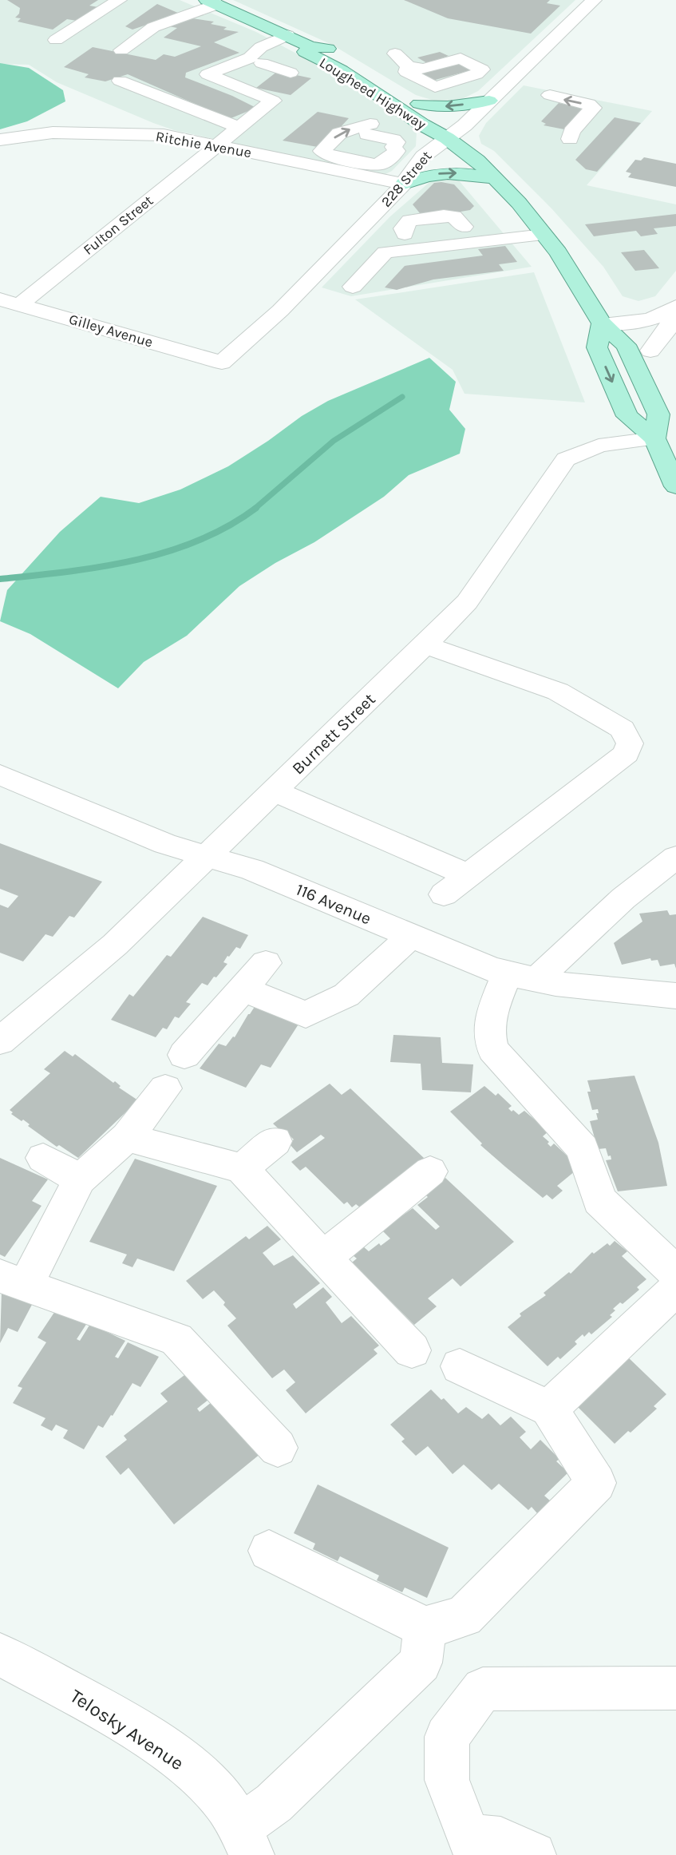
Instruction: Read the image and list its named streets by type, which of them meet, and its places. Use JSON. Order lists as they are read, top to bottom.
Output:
{
  "streets": {
    "main road": ["Lougheed Highway"],
    "street": [
      "Ritchie Avenue",
      "228 Street",
      "Fulton Street",
      "Gilley Avenue",
      "Burnett Street",
      "116 Avenue",
      "Telosky Avenue"
    ]
  },
  "crossings": [
    ["Lougheed Highway", "228 Street"],
    ["Lougheed Highway", "Burnett Street"],
    ["Ritchie Avenue", "228 Street"],
    ["Ritchie Avenue", "Fulton Street"],
    ["228 Street", "Gilley Avenue"],
    ["Fulton Street", "Gilley Avenue"],
    ["Burnett Street", "116 Avenue"]
  ]
}
